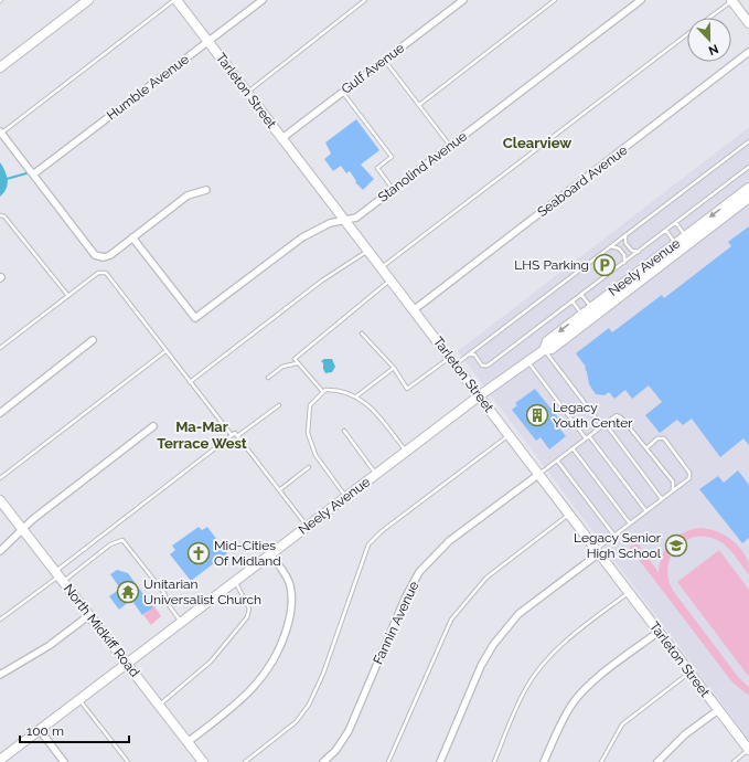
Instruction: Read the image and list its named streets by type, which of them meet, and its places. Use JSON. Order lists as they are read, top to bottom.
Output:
{
  "streets": {
    "street": [
      "Gulf Avenue",
      "Humble Avenue",
      "Tarleton Street",
      "Stanolind Avenue",
      "Seaboard Avenue",
      "Neely Avenue",
      "Fannin Avenue",
      "North Midkiff Road"
    ]
  },
  "crossings": [
    ["Gulf Avenue", "Tarleton Street"],
    ["Humble Avenue", "Tarleton Street"],
    ["Tarleton Street", "Stanolind Avenue"],
    ["Tarleton Street", "Seaboard Avenue"],
    ["Tarleton Street", "Neely Avenue"],
    ["Tarleton Street", "Fannin Avenue"],
    ["Neely Avenue", "North Midkiff Road"]
  ],
  "districts": ["Clearview", "Ma-Mar Terrace West"],
  "places": {
    "parking": ["LHS Parking"],
    "building": ["Legacy Youth Center"],
    "school or university": ["Legacy Senior High School"],
    "church": ["Mid-Cities Of Midland"],
    "temple": ["Unitarian Universalist Church"]
  },
  "scale_bar": "100 m",
  "north": "bottom"
}
